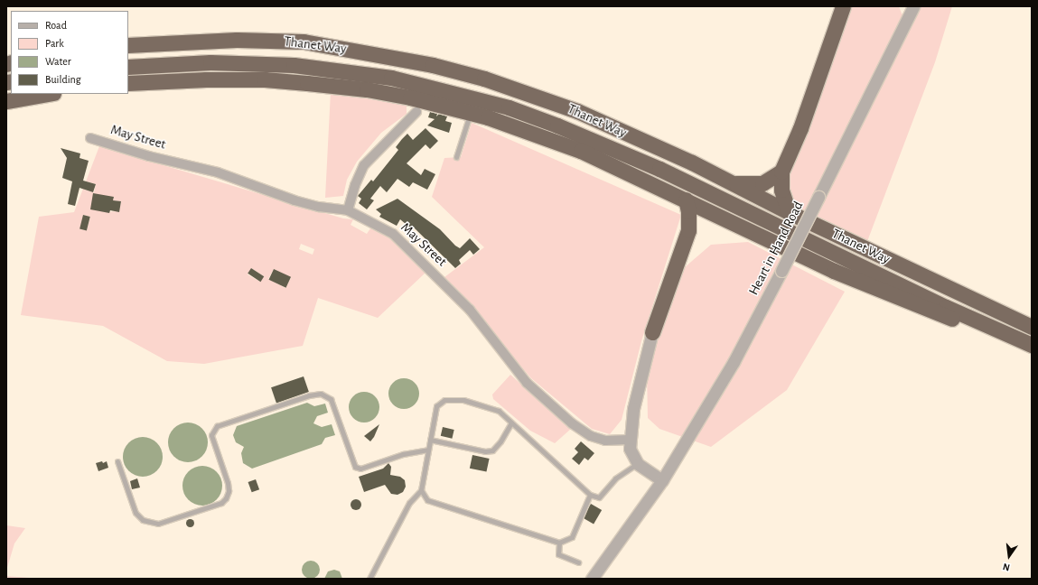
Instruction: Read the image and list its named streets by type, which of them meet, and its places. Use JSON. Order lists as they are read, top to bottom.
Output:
{
  "streets": {
    "highway": ["Thanet Way"],
    "street": ["May Street", "Heart in Hand Road"]
  },
  "legend": [
    "Road",
    "Park",
    "Water",
    "Building"
  ],
  "north": "bottom"
}
